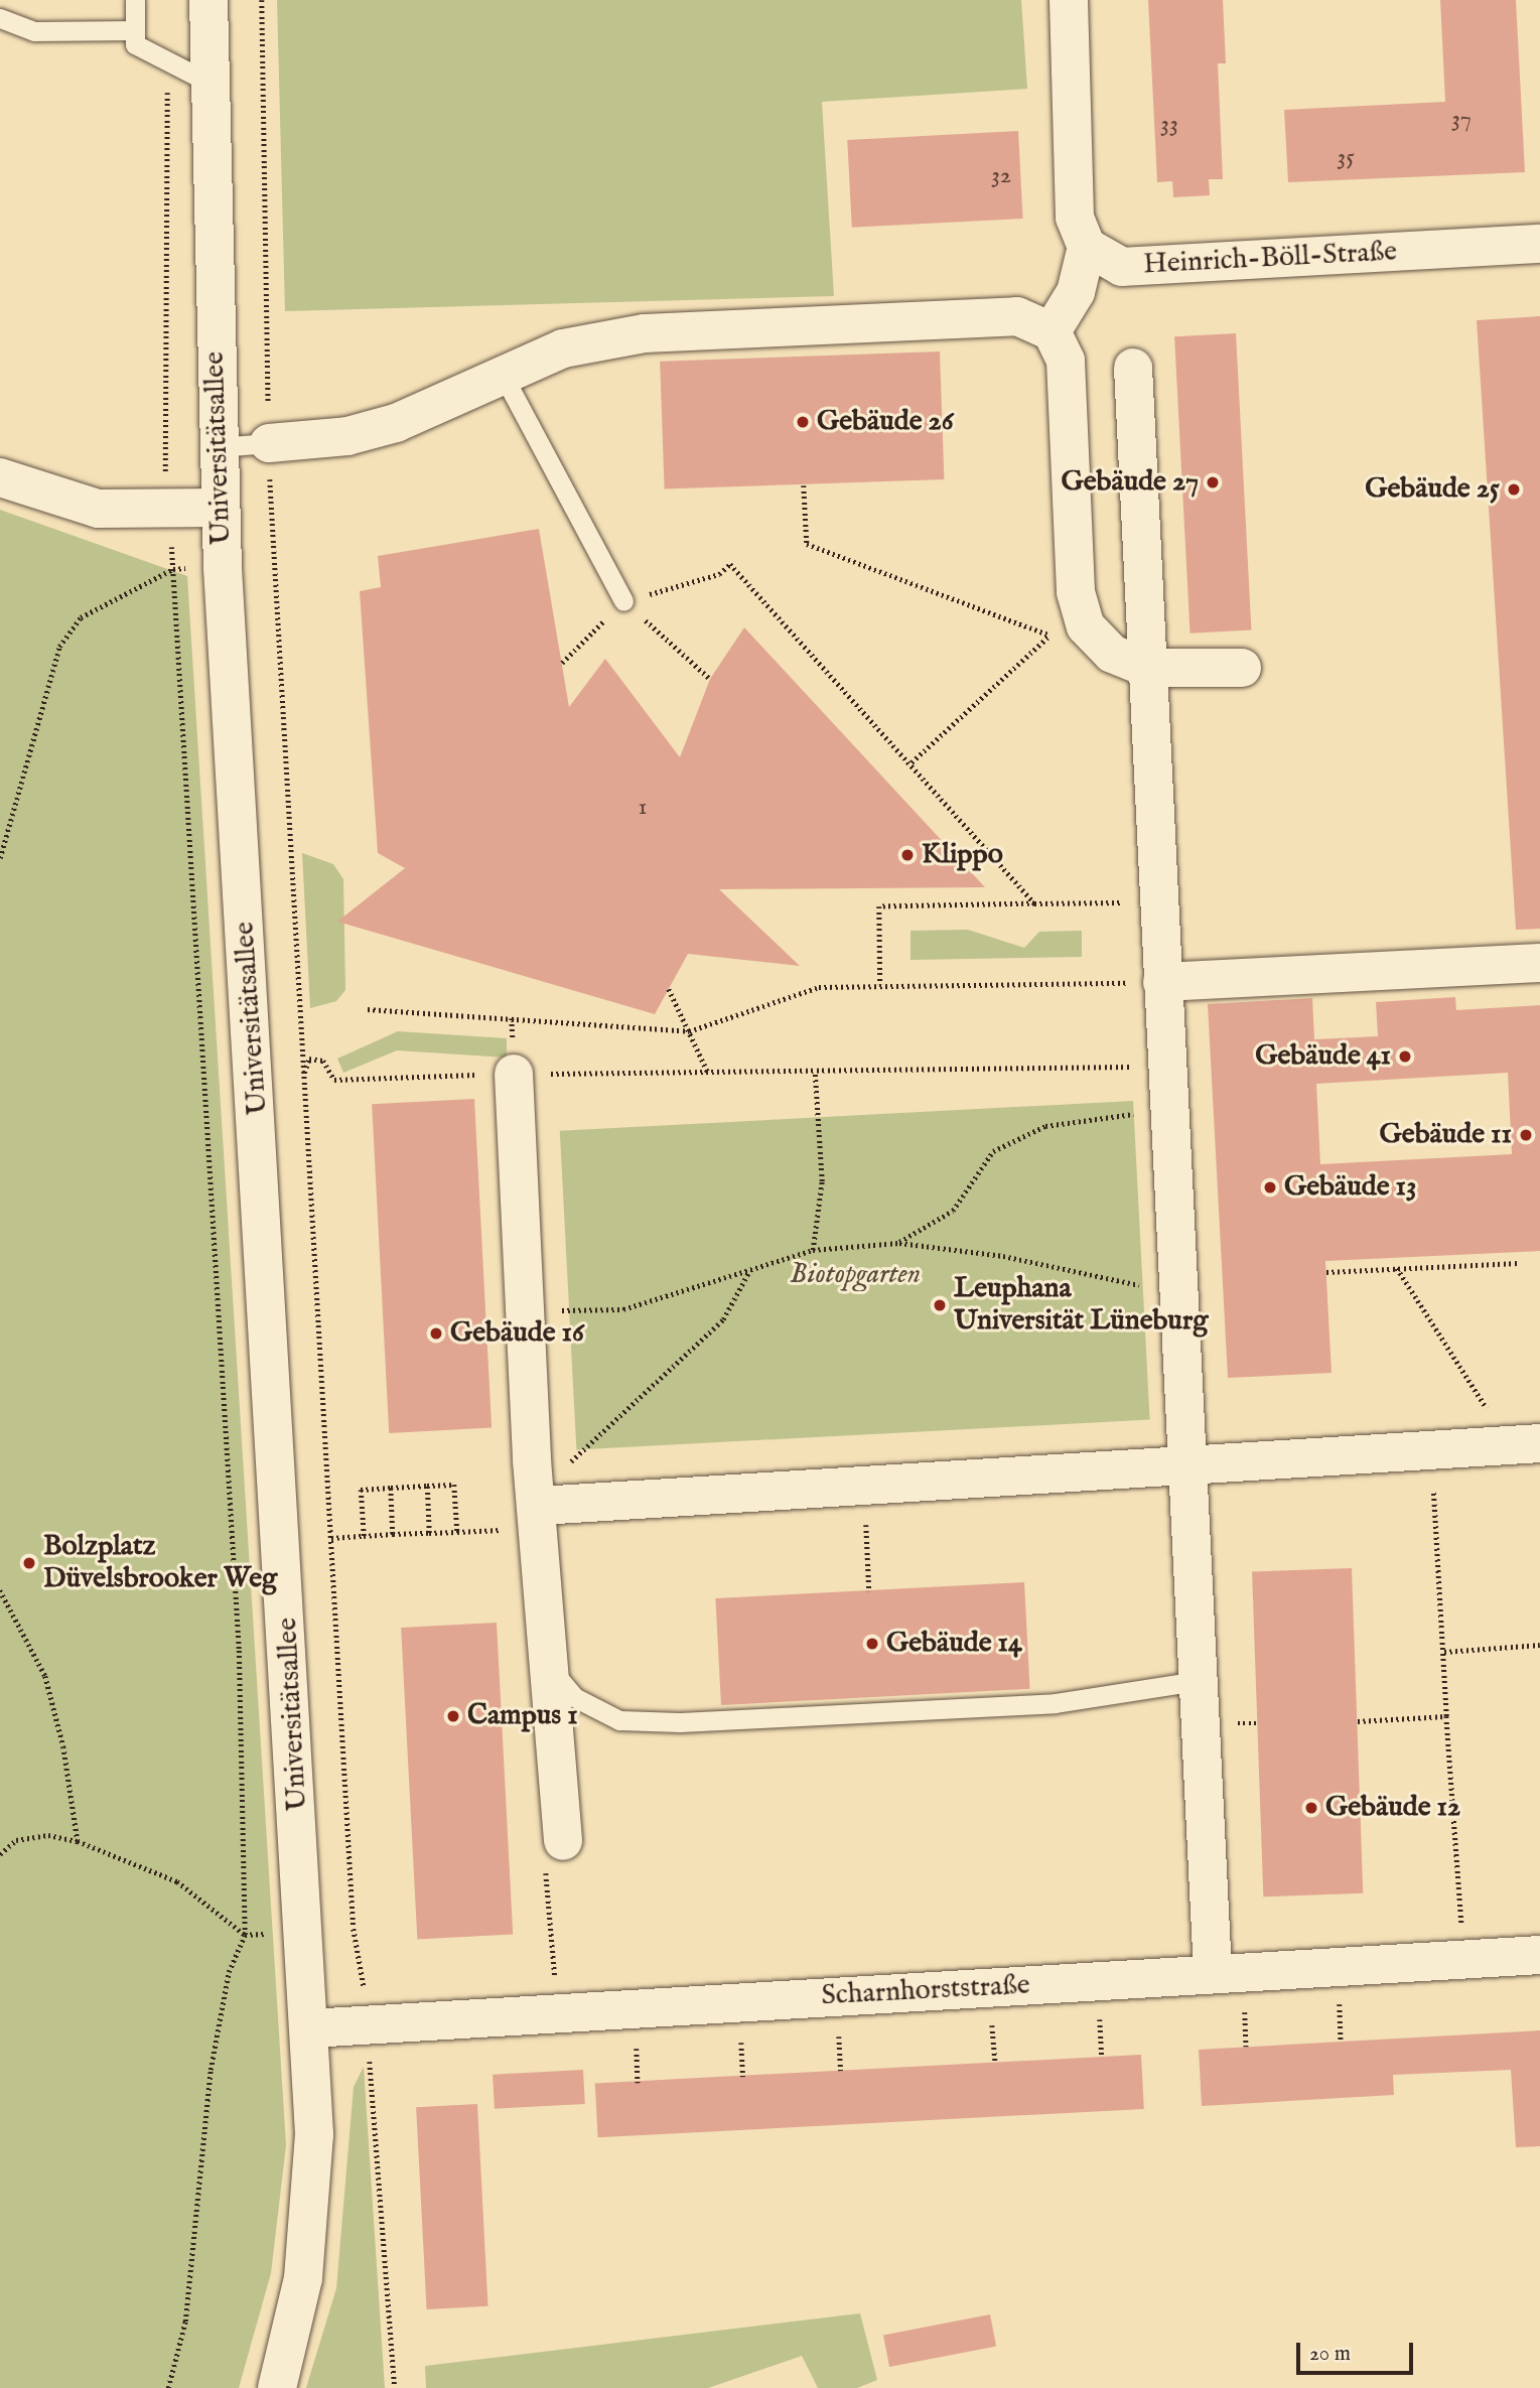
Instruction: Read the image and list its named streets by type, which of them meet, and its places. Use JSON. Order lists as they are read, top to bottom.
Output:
{
  "streets": {
    "street": ["Heinrich-Böll-Straße", "Universitätsallee", "Scharnhorststraße"]
  },
  "crossings": [
    ["Universitätsallee", "Scharnhorststraße"]
  ],
  "parks": ["Biotopgarten"],
  "places": [
    "Gebäude 26",
    "Gebäude 27",
    "Gebäude 25",
    "Klippo",
    "Gebäude 41",
    "Gebäude 11",
    "Gebäude 13",
    "Leuphana Universität Lüneburg",
    "Gebäude 16",
    "Bolzplatz Düvelsbrooker Weg",
    "Gebäude 14",
    "Campus 1",
    "Gebäude 12"
  ],
  "house_numbers": [
    "37",
    "33",
    "35",
    "32",
    "1"
  ],
  "scale_bar": "20 m"
}
